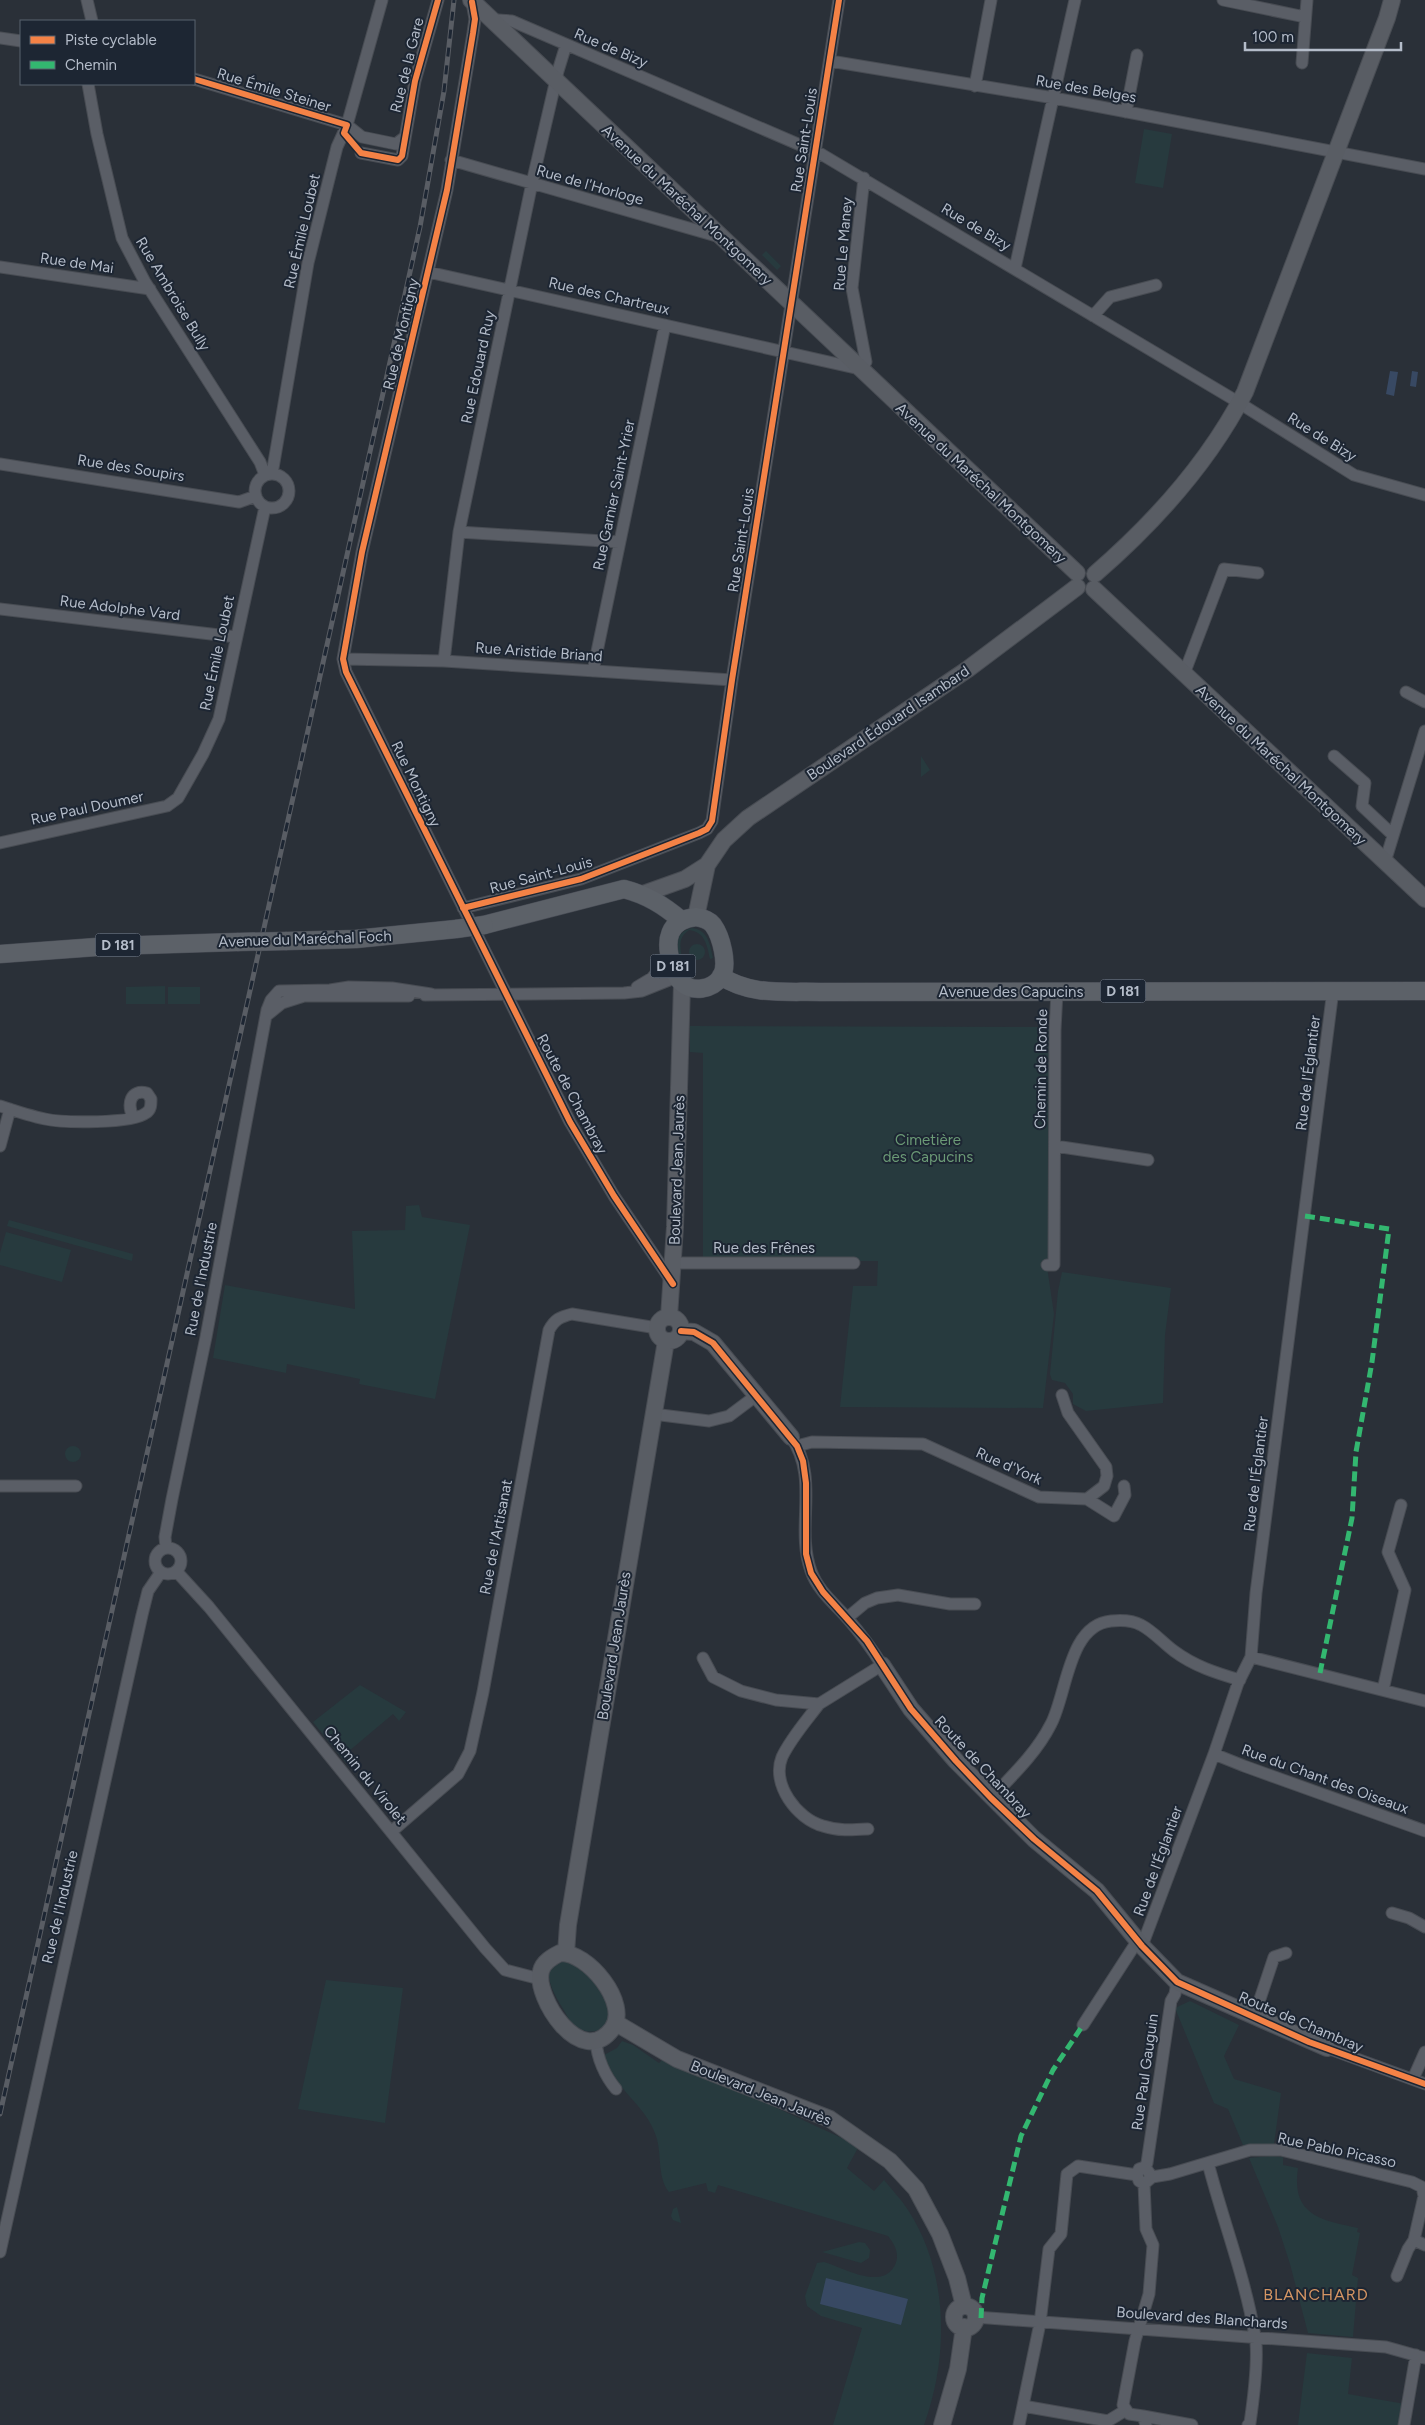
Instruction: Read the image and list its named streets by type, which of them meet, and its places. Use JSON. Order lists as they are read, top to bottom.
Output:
{
  "streets": {
    "main road": [
      "Avenue du Maréchal Montgomery",
      "Boulevard Édouard Isambard",
      "Avenue du Maréchal Foch",
      "D 181",
      "Avenue des Capucins",
      "Route de Chambray",
      "Boulevard Jean Jaurès"
    ],
    "street": [
      "Rue de Bizy",
      "Rue de la Gare",
      "Rue des Belges",
      "Rue Émile Steiner",
      "Rue Saint-Louis",
      "Rue de l'Horloge",
      "Rue Émile Loubet",
      "Rue Le Maney",
      "Rue de Mai",
      "Rue Ambroise Bully",
      "Rue des Chartreux",
      "Rue de Montigny",
      "Rue Edouard Ruy",
      "Rue des Soupirs",
      "Rue Garnier Saint-Yrier",
      "Rue Adolphe Vard",
      "Rue Aristide Briand",
      "Rue Montigny",
      "Rue Paul Doumer",
      "Chemin de Ronde",
      "Rue de l'Églantier",
      "Rue des Frênes",
      "Rue de l'Industrie",
      "Rue d'York",
      "Rue de l'Artisanat",
      "Chemin du Virolet",
      "Rue du Chant des Oiseaux",
      "Rue Paul Gauguin",
      "Rue Pablo Picasso",
      "Boulevard des Blanchards"
    ]
  },
  "crossings": [
    ["Rue de Bizy", "Rue Saint-Louis"],
    ["Rue de Bizy", "Avenue du Maréchal Montgomery"],
    ["Rue de Bizy", "Rue Le Maney"],
    ["Rue de Bizy", "Rue Edouard Ruy"],
    ["Rue de la Gare", "Rue Émile Steiner"],
    ["Rue des Belges", "Rue Saint-Louis"],
    ["Rue Émile Steiner", "Rue Émile Loubet"],
    ["Rue Saint-Louis", "Avenue du Maréchal Montgomery"],
    ["Rue Saint-Louis", "Rue des Chartreux"],
    ["Rue Saint-Louis", "Rue Aristide Briand"],
    ["Rue Saint-Louis", "Rue Montigny"],
    ["Rue Saint-Louis", "Route de Chambray"],
    ["Rue de l'Horloge", "Avenue du Maréchal Montgomery"],
    ["Rue de l'Horloge", "Rue de Montigny"],
    ["Rue de l'Horloge", "Rue Edouard Ruy"],
    ["Avenue du Maréchal Montgomery", "Rue Le Maney"],
    ["Avenue du Maréchal Montgomery", "Rue des Chartreux"],
    ["Avenue du Maréchal Montgomery", "Rue de Montigny"],
    ["Avenue du Maréchal Montgomery", "Rue Edouard Ruy"],
    ["Avenue du Maréchal Montgomery", "Boulevard Édouard Isambard"],
    ["Rue Émile Loubet", "Rue Ambroise Bully"],
    ["Rue Émile Loubet", "Rue des Soupirs"],
    ["Rue Émile Loubet", "Rue Adolphe Vard"],
    ["Rue Émile Loubet", "Rue Paul Doumer"],
    ["Rue Le Maney", "Rue des Chartreux"],
    ["Rue de Mai", "Rue Ambroise Bully"],
    ["Rue Ambroise Bully", "Rue des Soupirs"],
    ["Rue des Chartreux", "Rue de Montigny"],
    ["Rue des Chartreux", "Rue Edouard Ruy"],
    ["Rue des Chartreux", "Rue Garnier Saint-Yrier"],
    ["Rue de Montigny", "Rue Aristide Briand"],
    ["Rue de Montigny", "Rue Montigny"],
    ["Rue Edouard Ruy", "Rue Aristide Briand"],
    ["Rue Garnier Saint-Yrier", "Rue Aristide Briand"],
    ["Boulevard Édouard Isambard", "Avenue du Maréchal Foch"],
    ["Boulevard Édouard Isambard", "D 181"],
    ["Boulevard Édouard Isambard", "Avenue des Capucins"],
    ["Boulevard Édouard Isambard", "Boulevard Jean Jaurès"],
    ["Rue Montigny", "Route de Chambray"],
    ["Avenue du Maréchal Foch", "D 181"],
    ["Avenue du Maréchal Foch", "Avenue des Capucins"],
    ["Avenue du Maréchal Foch", "Boulevard Jean Jaurès"],
    ["D 181", "Avenue des Capucins"],
    ["D 181", "Boulevard Jean Jaurès"],
    ["Avenue des Capucins", "Chemin de Ronde"],
    ["Avenue des Capucins", "Rue de l'Églantier"],
    ["Avenue des Capucins", "Boulevard Jean Jaurès"],
    ["Rue de l'Églantier", "Route de Chambray"],
    ["Rue de l'Églantier", "Rue du Chant des Oiseaux"],
    ["Route de Chambray", "Boulevard Jean Jaurès"],
    ["Route de Chambray", "Rue d'York"],
    ["Route de Chambray", "Rue de l'Artisanat"],
    ["Route de Chambray", "Rue Paul Gauguin"],
    ["Boulevard Jean Jaurès", "Rue des Frênes"],
    ["Boulevard Jean Jaurès", "Rue de l'Artisanat"],
    ["Boulevard Jean Jaurès", "Chemin du Virolet"],
    ["Boulevard Jean Jaurès", "Boulevard des Blanchards"],
    ["Rue de l'Industrie", "Chemin du Virolet"],
    ["Rue de l'Artisanat", "Chemin du Virolet"],
    ["Rue Paul Gauguin", "Rue Pablo Picasso"],
    ["Rue Paul Gauguin", "Boulevard des Blanchards"],
    ["Rue Pablo Picasso", "Boulevard des Blanchards"]
  ],
  "districts": ["BLANCHARD"],
  "parks": ["Cimetière des Capucins"],
  "legend": ["Piste cyclable", "Chemin"],
  "scale_bar": "100 m"
}
